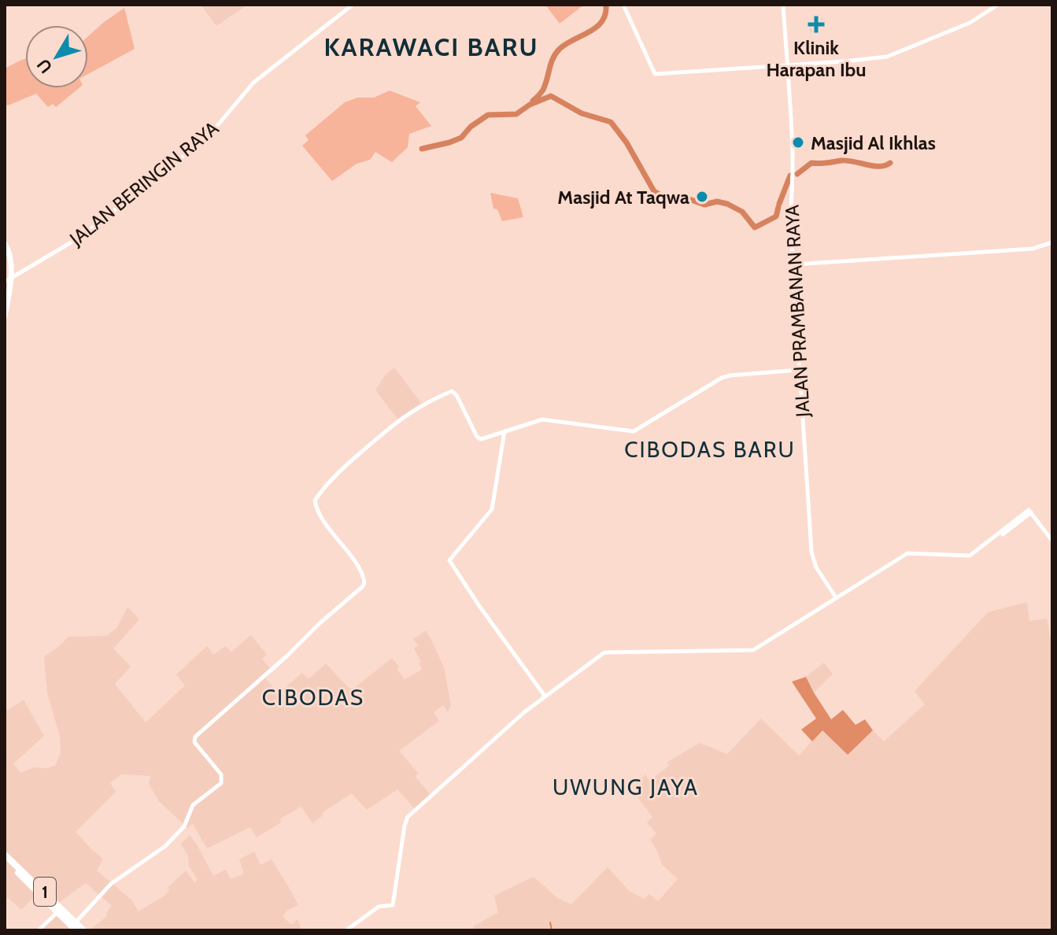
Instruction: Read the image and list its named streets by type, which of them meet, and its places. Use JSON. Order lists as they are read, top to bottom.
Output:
{
  "streets": {
    "highway": ["1"],
    "street": ["JALAN BERINGIN RAYA", "JALAN PRAMBANAN RAYA"]
  },
  "districts": [
    "KARAWACI BARU",
    "CIBODAS BARU",
    "CIBODAS",
    "UWUNG JAYA"
  ],
  "places": {
    "health": ["Klinik Harapan Ibu"],
    "other": ["Masjid Al Ikhlas", "Masjid At Taqwa"]
  },
  "north": "bottom left"
}
